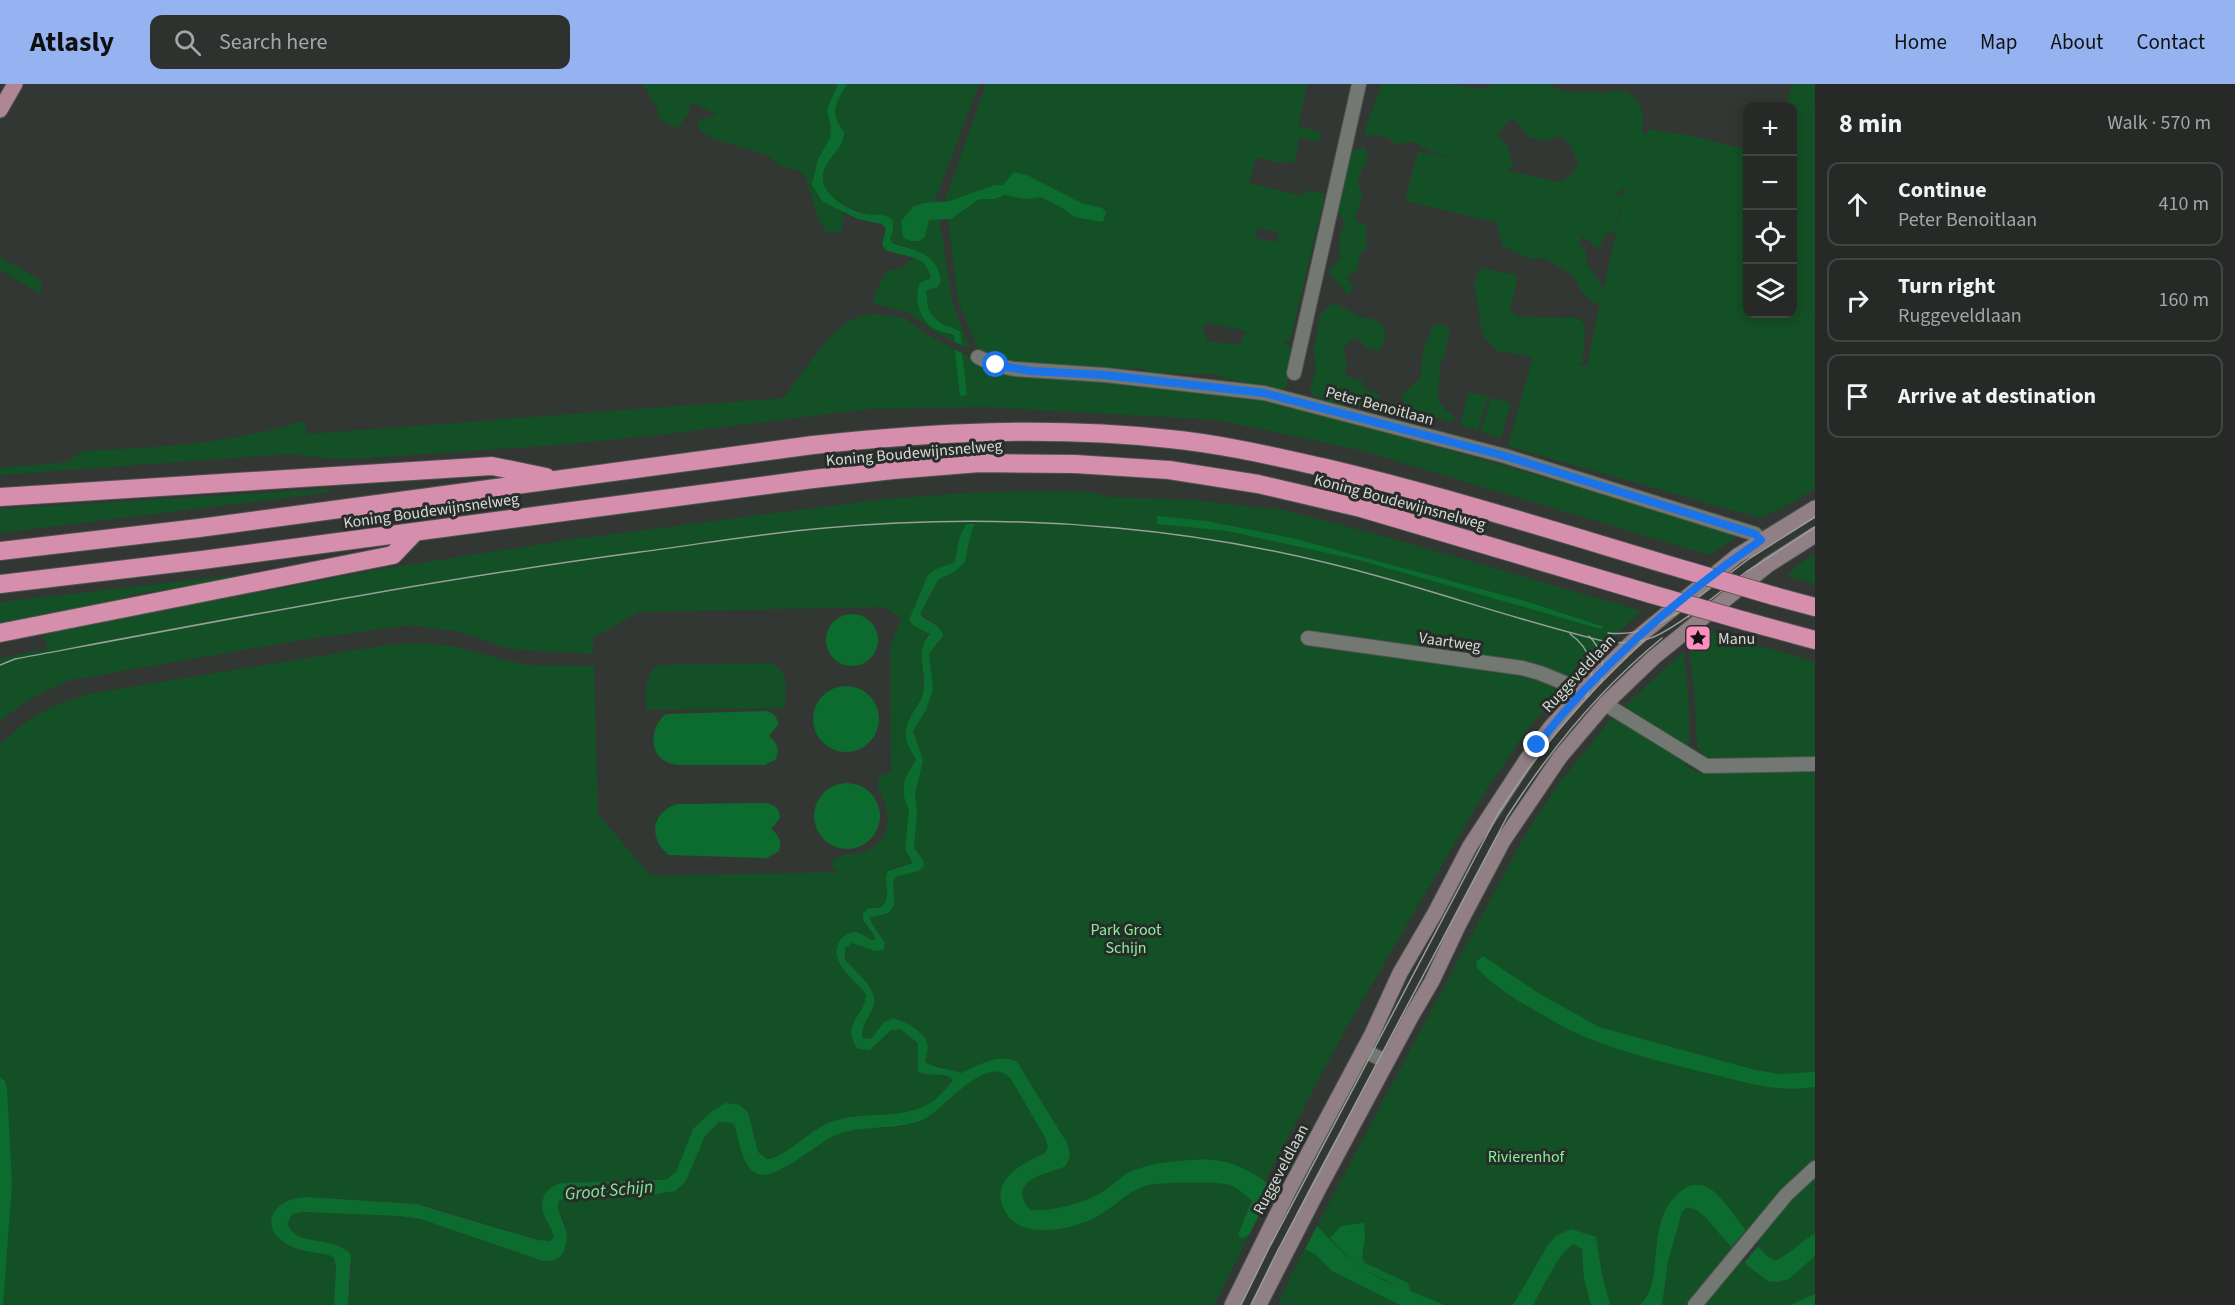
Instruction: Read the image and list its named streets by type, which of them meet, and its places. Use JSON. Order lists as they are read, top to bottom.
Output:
{
  "streets": {
    "highway": ["Koning Boudewijnsnelweg"],
    "street": ["Peter Benoitlaan", "Vaartweg", "Ruggeveldlaan"]
  },
  "crossings": [
    ["Peter Benoitlaan", "Ruggeveldlaan"],
    ["Vaartweg", "Ruggeveldlaan"]
  ],
  "water": ["Groot Schijn"],
  "parks": ["Park Groot Schijn", "Rivierenhof"],
  "places": {
    "place": ["Manu"]
  },
  "page": {
    "header": "Atlasly",
    "search": "Search here",
    "nav": [
      "Home",
      "Map",
      "About",
      "Contact"
    ],
    "heading": ["8 min", "Walk · 570 m"],
    "map_buttons": ["+", "−"],
    "list": [
      ["Continue", "Peter Benoitlaan", "410 m"],
      ["Turn right", "Ruggeveldlaan", "160 m"],
      "Arrive at destination"
    ]
  }
}
